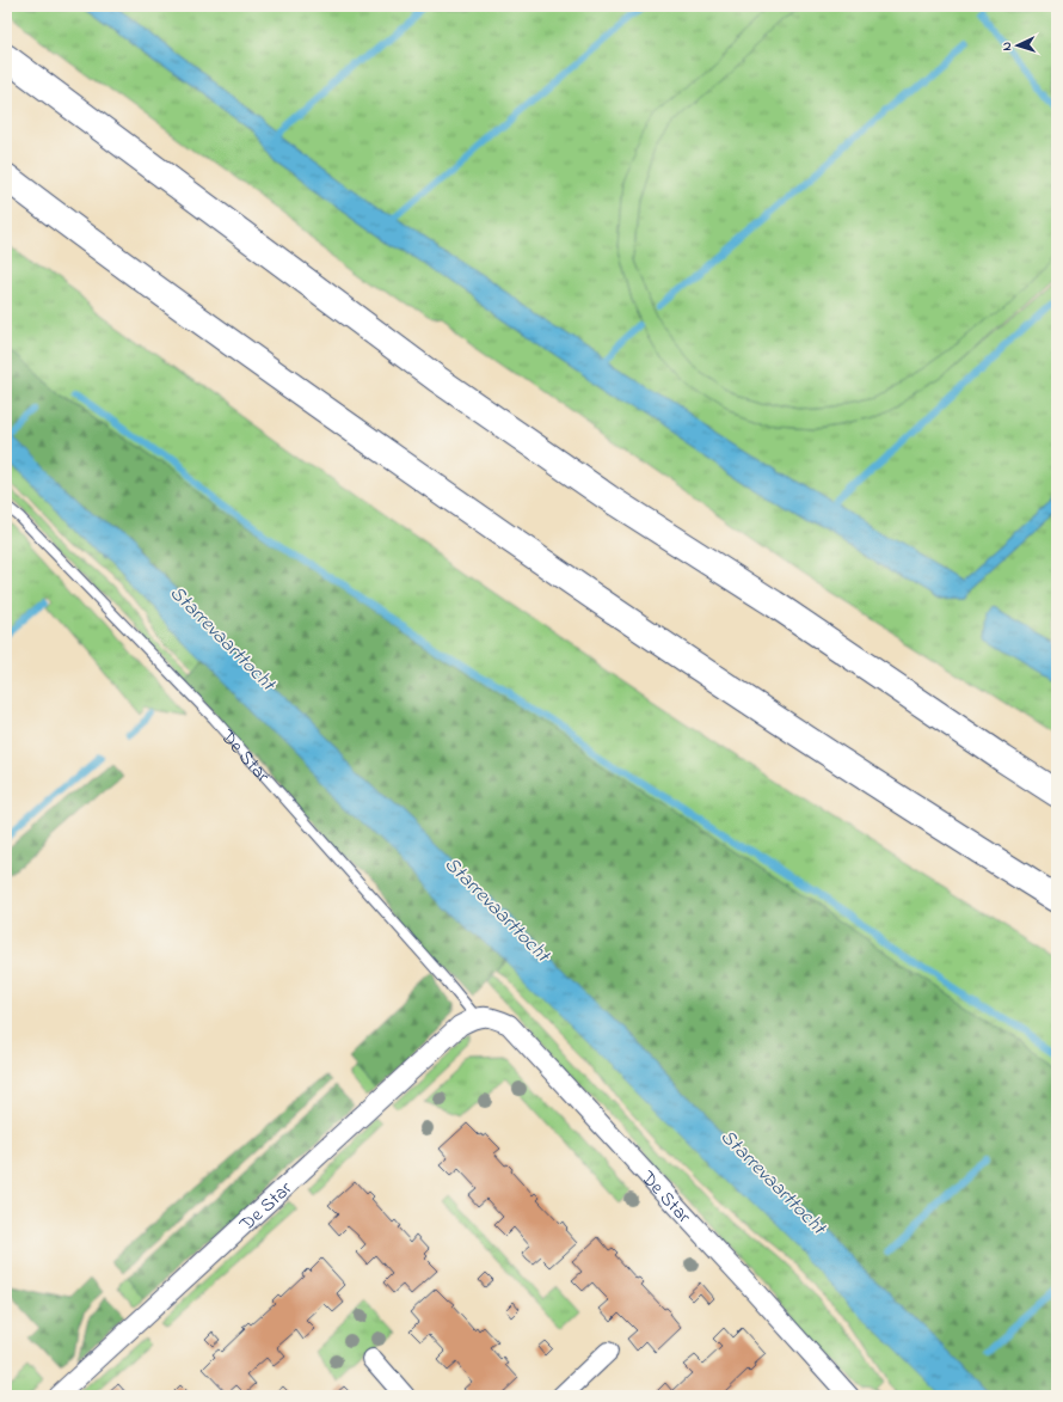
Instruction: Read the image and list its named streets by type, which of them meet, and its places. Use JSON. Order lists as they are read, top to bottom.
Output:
{
  "streets": {
    "street": ["De Star"]
  },
  "water": ["Starrevaarttocht"],
  "north": "left"
}
